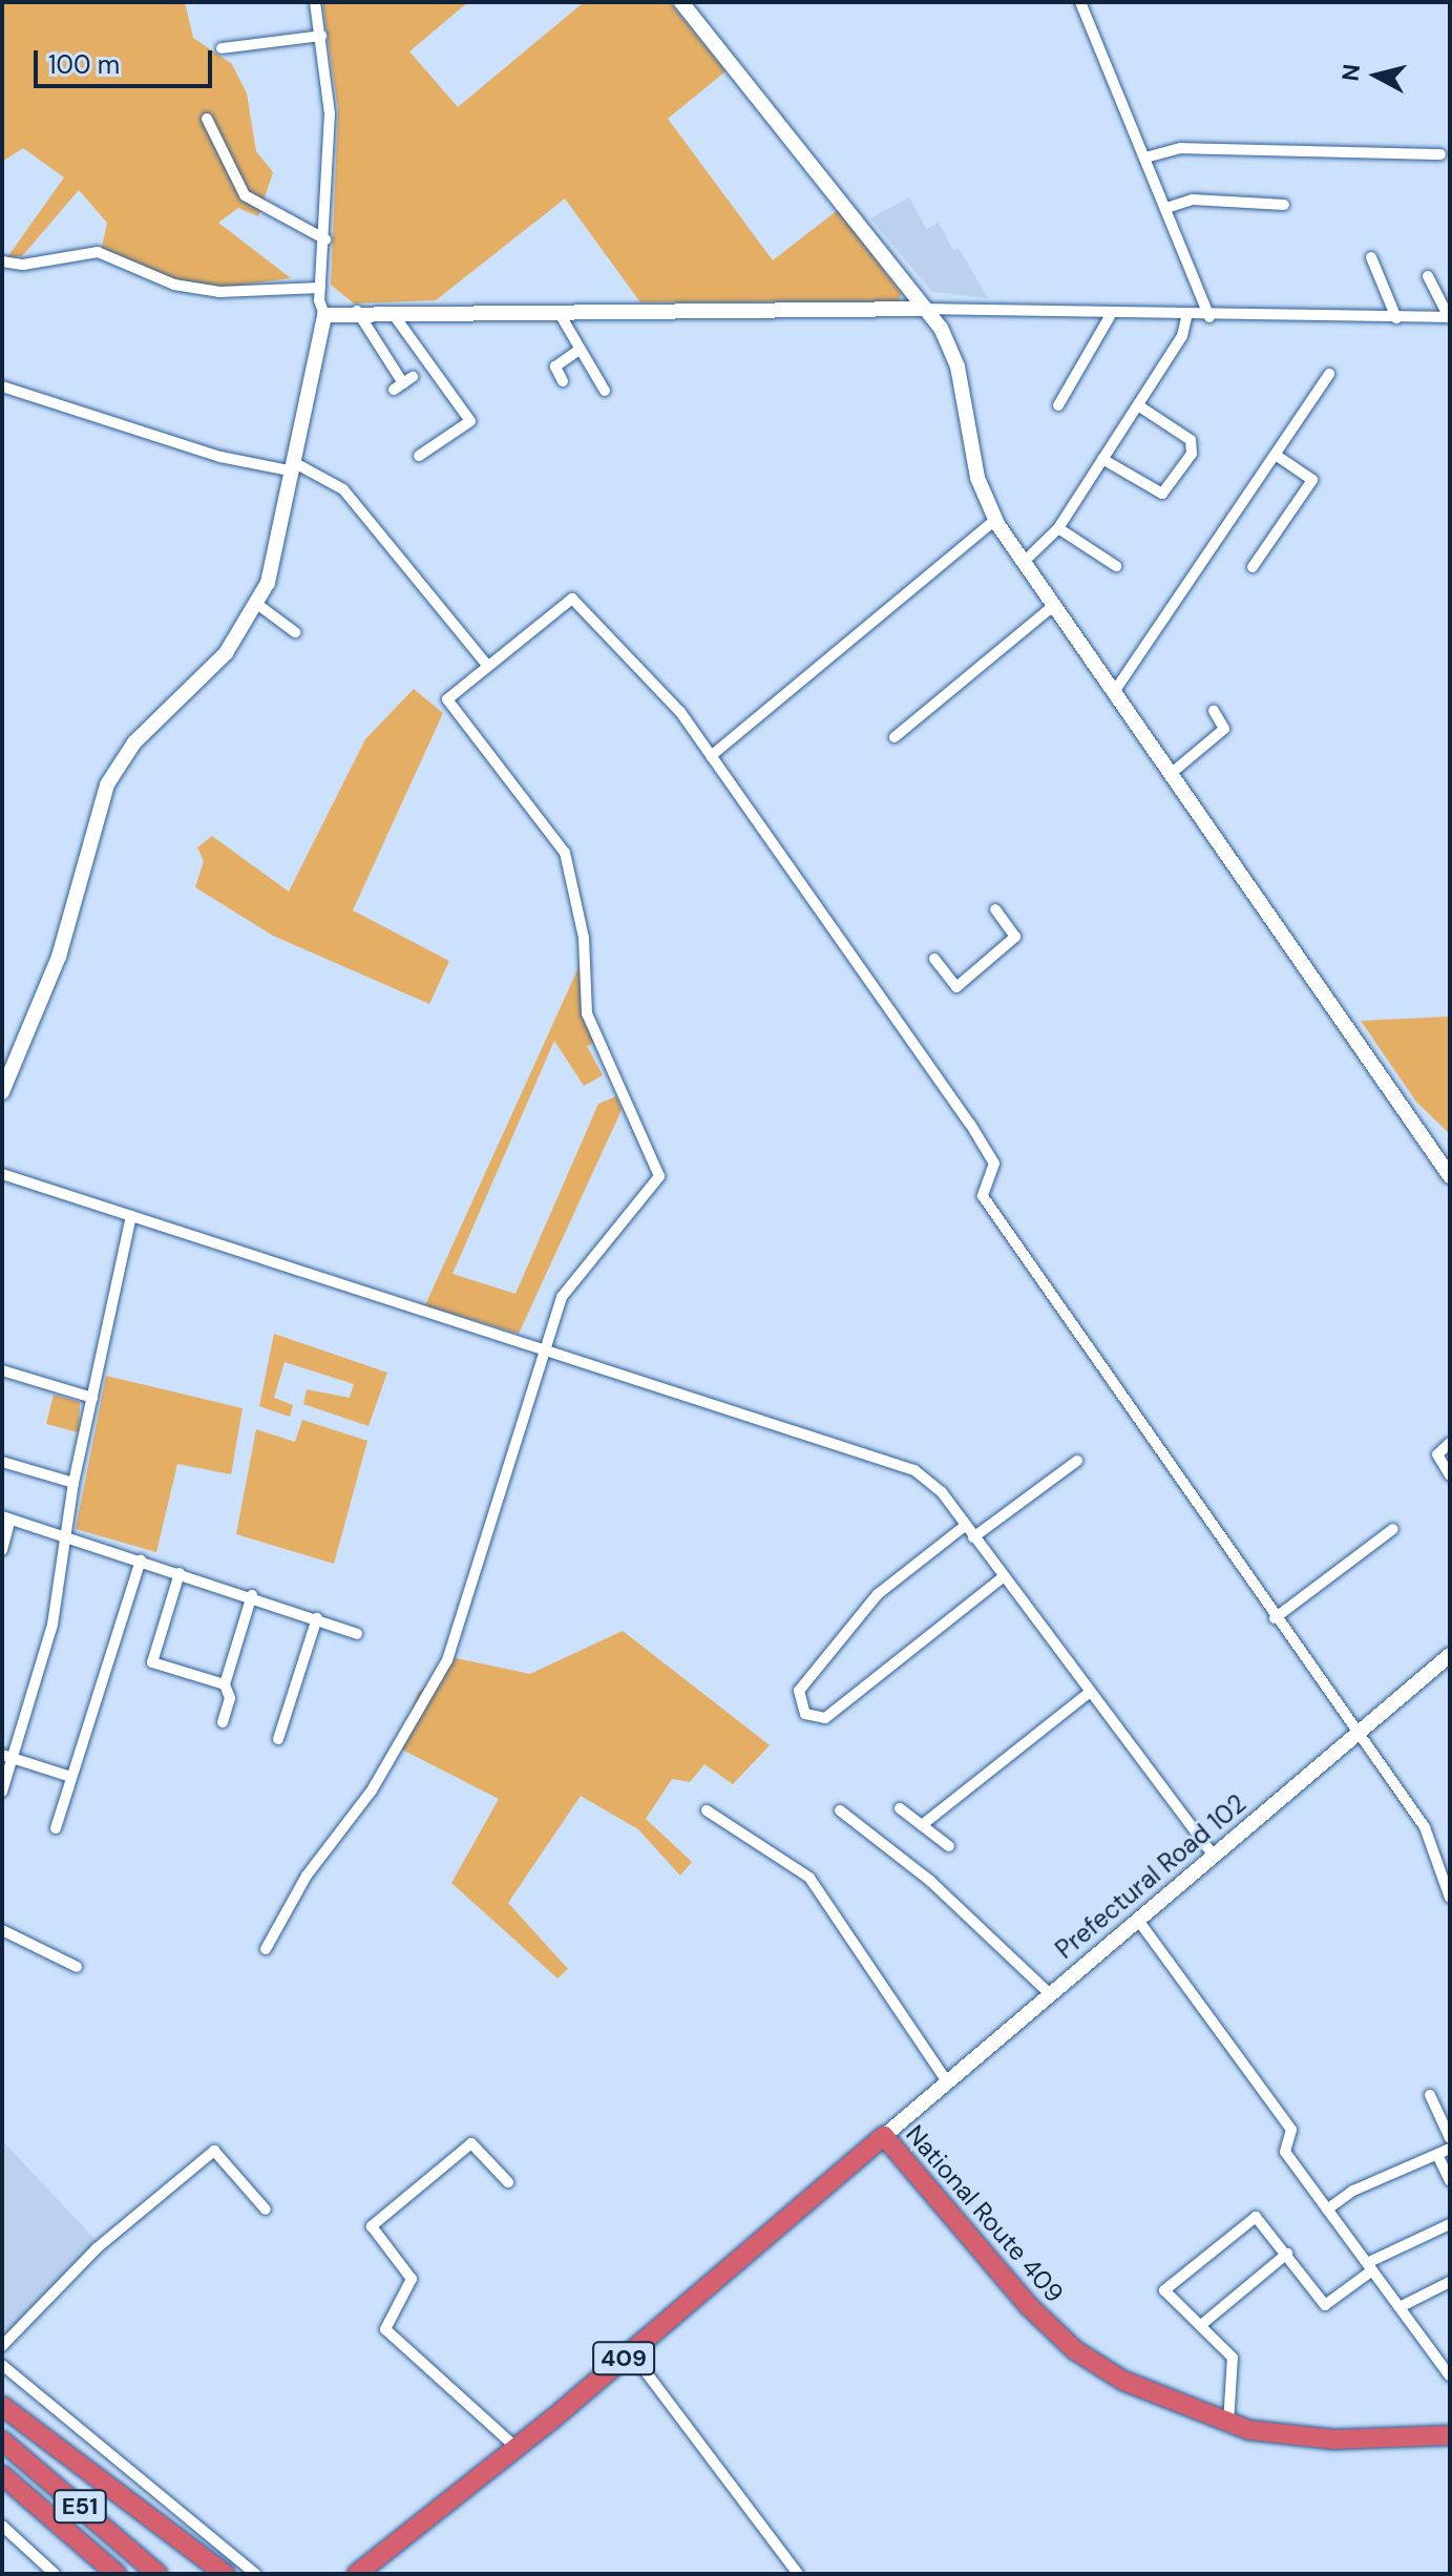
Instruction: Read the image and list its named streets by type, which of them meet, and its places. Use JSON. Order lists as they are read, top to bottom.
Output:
{
  "streets": {
    "highway": ["National Route 409", "409", "E51"],
    "street": ["Prefectural Road 102"]
  },
  "crossings": [
    ["Prefectural Road 102", "National Route 409"]
  ],
  "scale_bar": "100 m",
  "north": "left"
}
